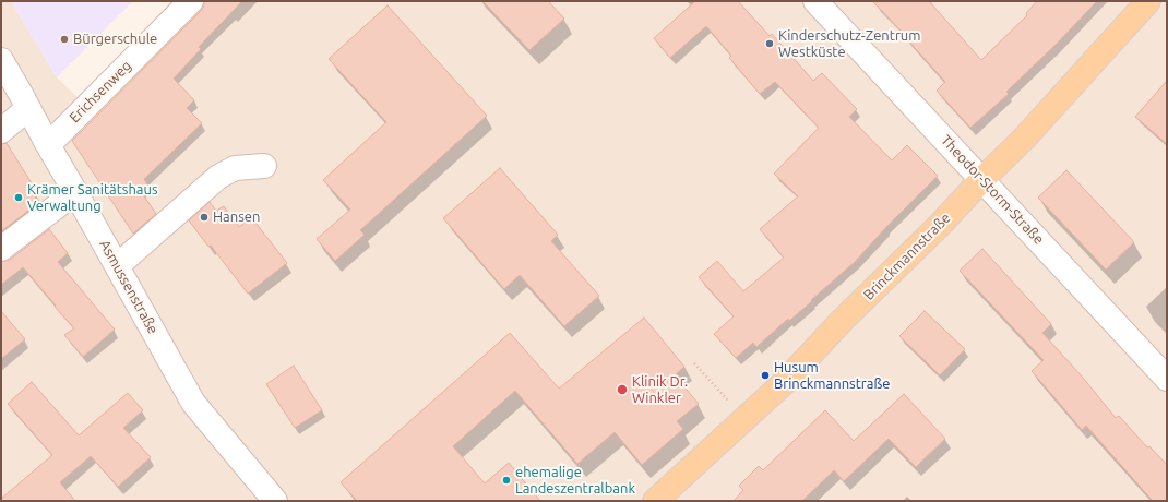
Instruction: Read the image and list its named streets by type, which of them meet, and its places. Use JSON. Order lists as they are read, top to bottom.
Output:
{
  "streets": {
    "main road": ["Brinckmannstraße"],
    "street": ["Erichsenweg", "Theodor-Storm-Straße", "Asmussenstraße"]
  },
  "crossings": [
    ["Erichsenweg", "Asmussenstraße"],
    ["Theodor-Storm-Straße", "Brinckmannstraße"]
  ],
  "places": [
    "Bürgerschule",
    "Kinderschutz-Zentrum Westküste",
    "Krämer Sanitätshaus Verwaltung",
    "Hansen",
    "Husum Brinckmannstraße",
    "Klinik Dr. Winkler",
    "ehemalige Landeszentralbank"
  ]
}
